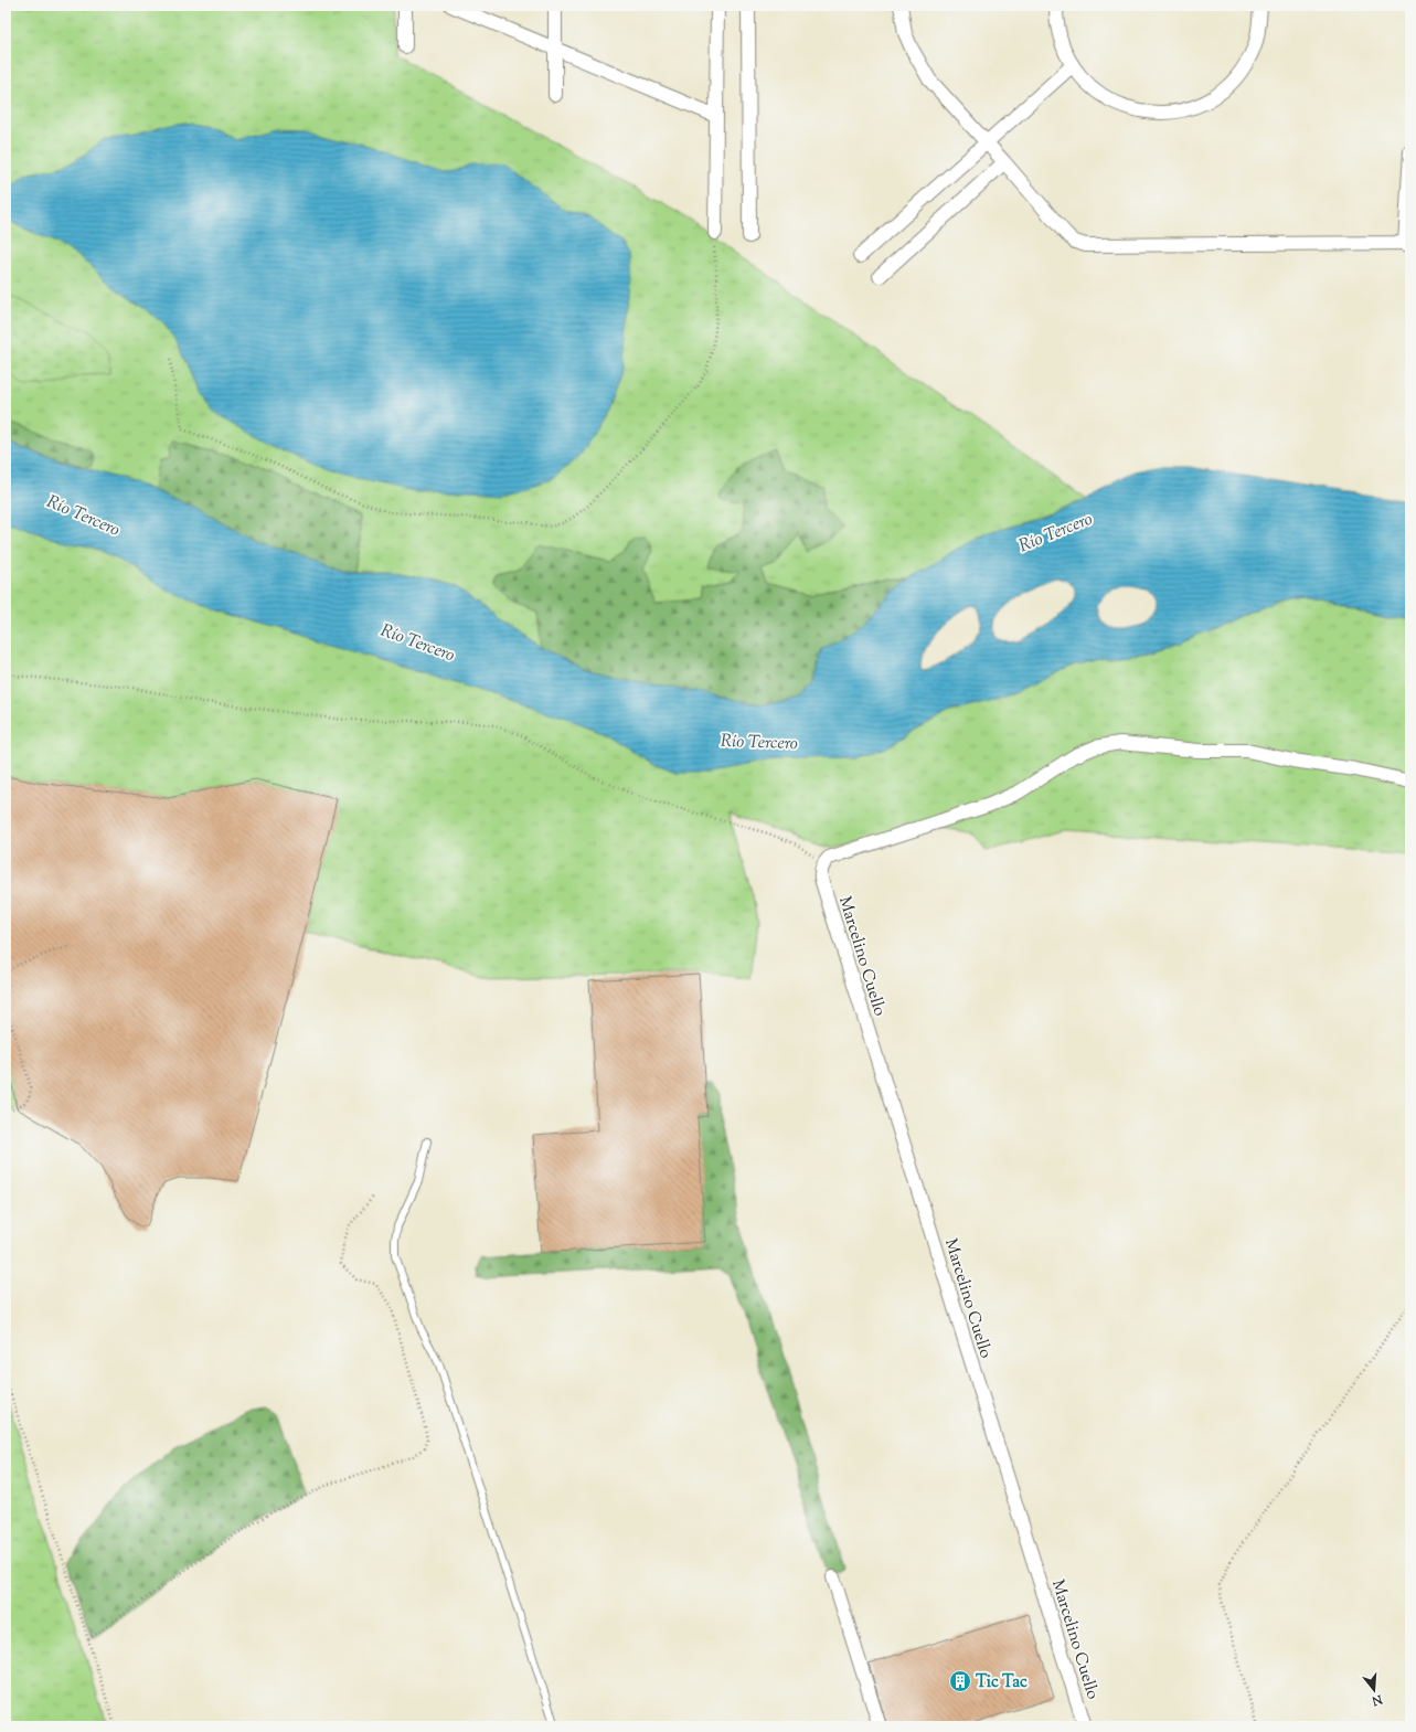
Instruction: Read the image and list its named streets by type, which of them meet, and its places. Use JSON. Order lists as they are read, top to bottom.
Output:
{
  "streets": {
    "street": ["Marcelino Cuello"]
  },
  "water": ["Río Tercero"],
  "places": {
    "building": ["Tic Tac"]
  },
  "north": "bottom"
}
